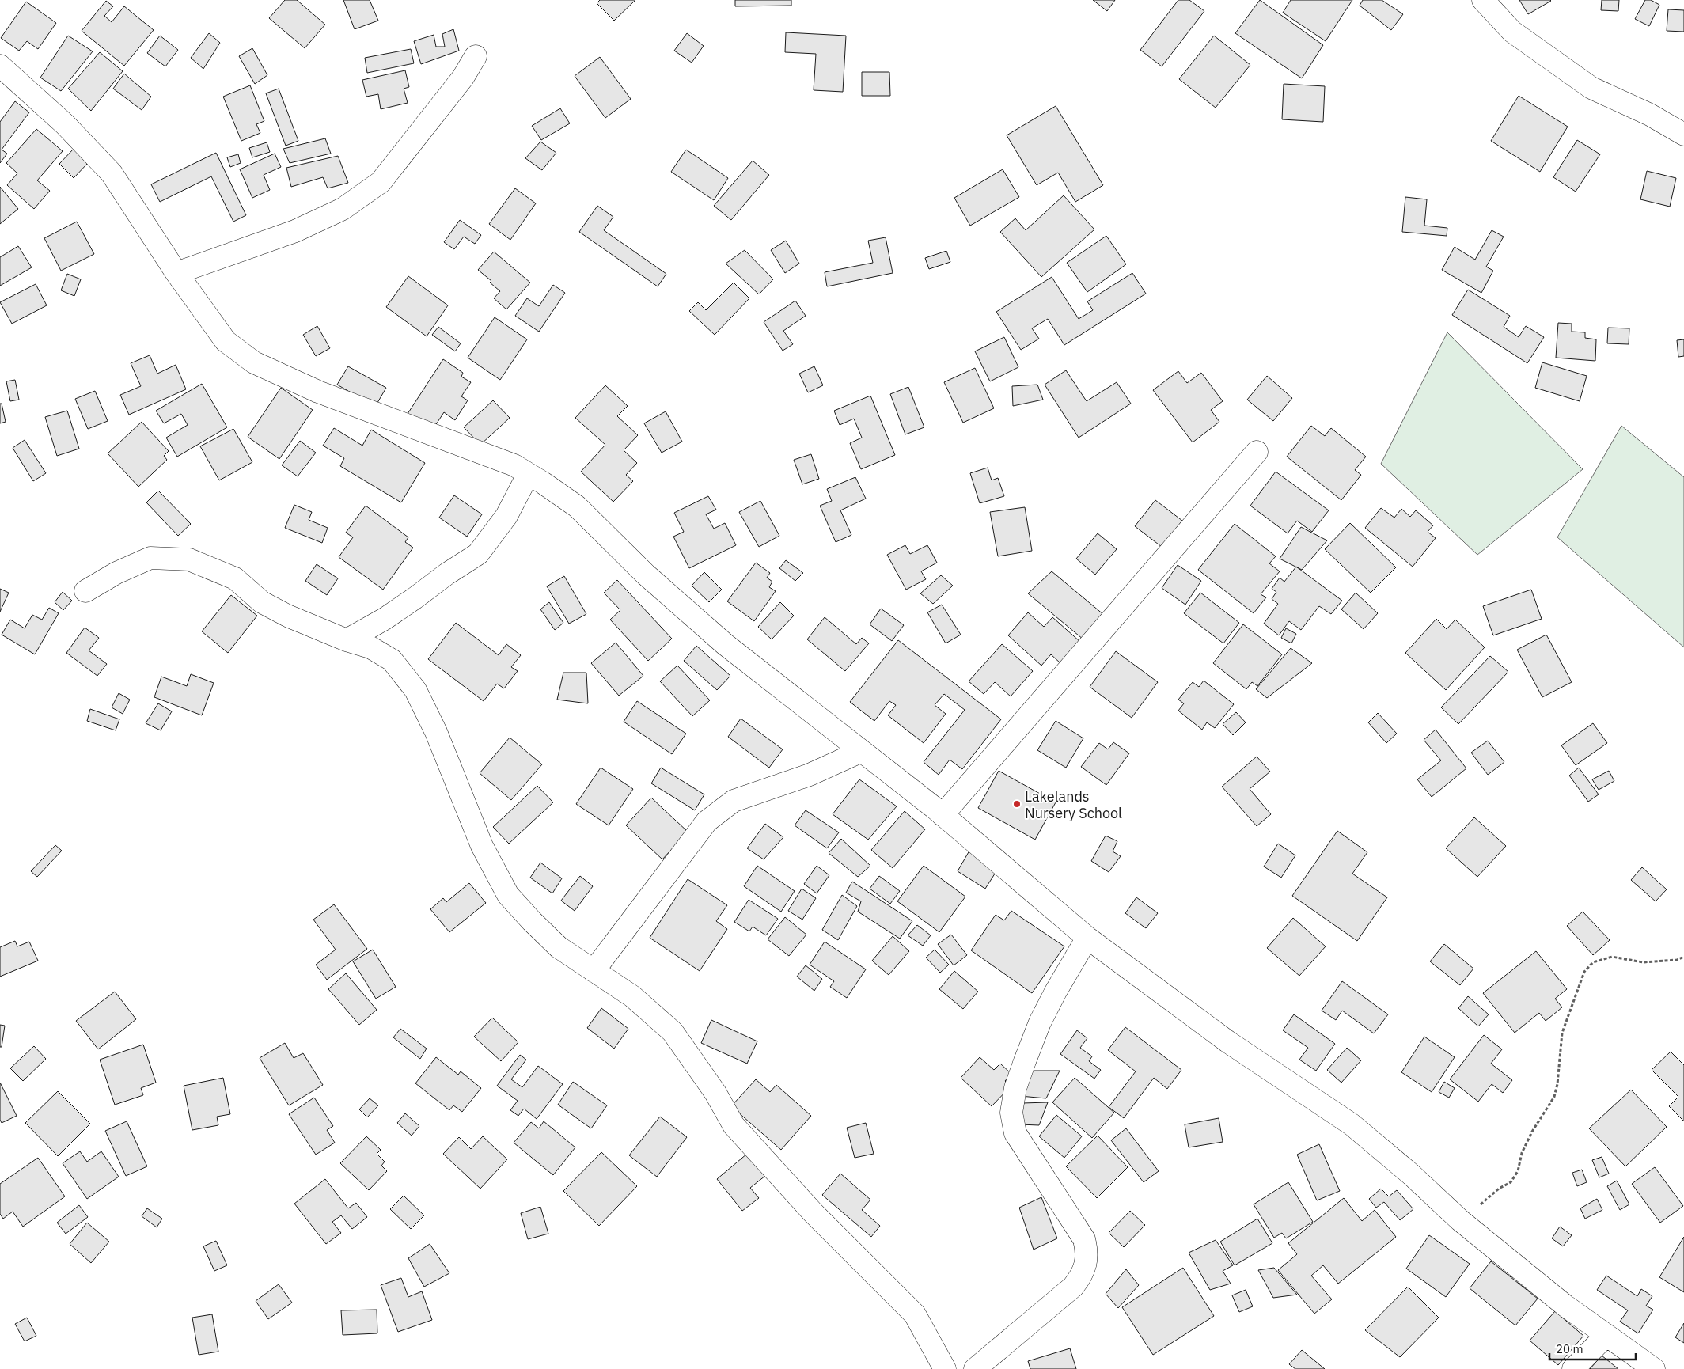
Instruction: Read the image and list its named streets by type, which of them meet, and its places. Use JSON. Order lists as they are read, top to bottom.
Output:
{
  "places": ["Lakelands Nursery School"],
  "scale_bar": "20 m"
}
